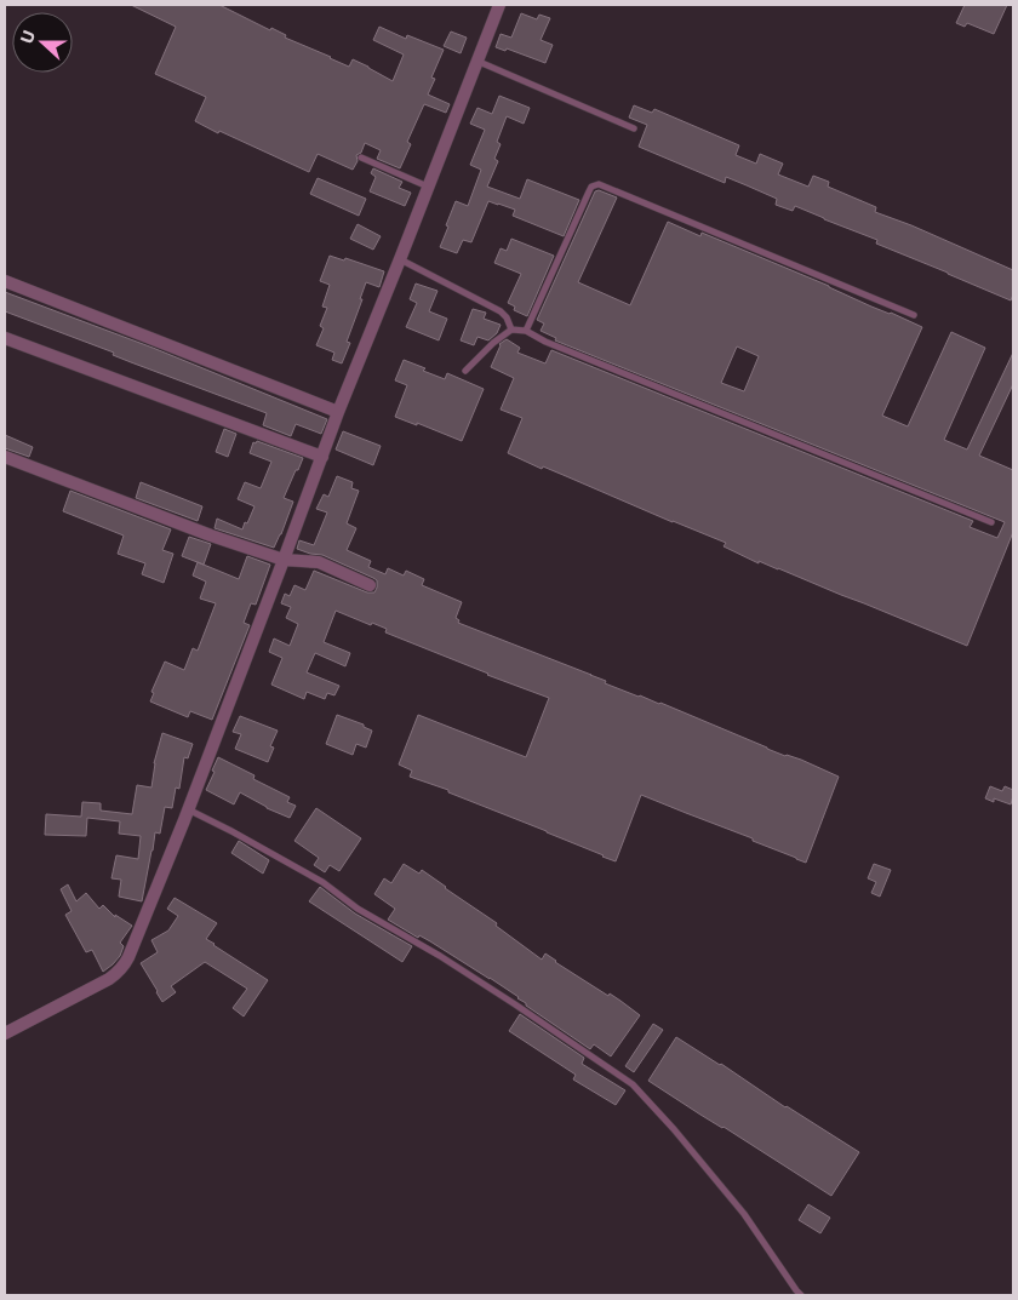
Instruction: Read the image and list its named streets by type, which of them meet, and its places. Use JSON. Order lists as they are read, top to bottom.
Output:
{
  "north": "left"
}
